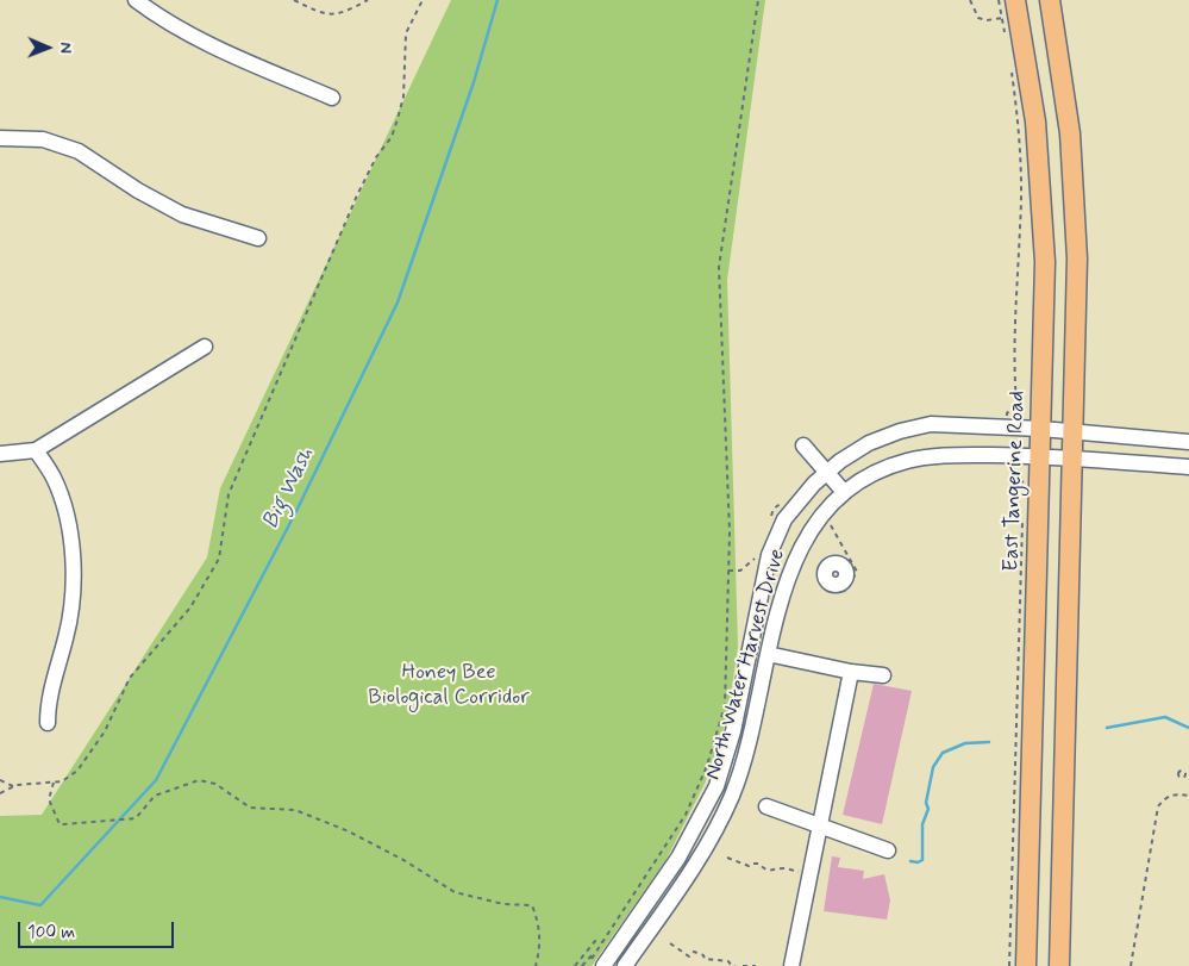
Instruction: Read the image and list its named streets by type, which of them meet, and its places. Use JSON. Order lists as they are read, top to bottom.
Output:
{
  "streets": {
    "main road": ["East Tangerine Road"],
    "street": ["North Water Harvest Drive"]
  },
  "crossings": [
    ["East Tangerine Road", "North Water Harvest Drive"]
  ],
  "water": ["Big Wash"],
  "parks": ["Honey Bee Biological Corridor"],
  "scale_bar": "100 m",
  "north": "right"
}
